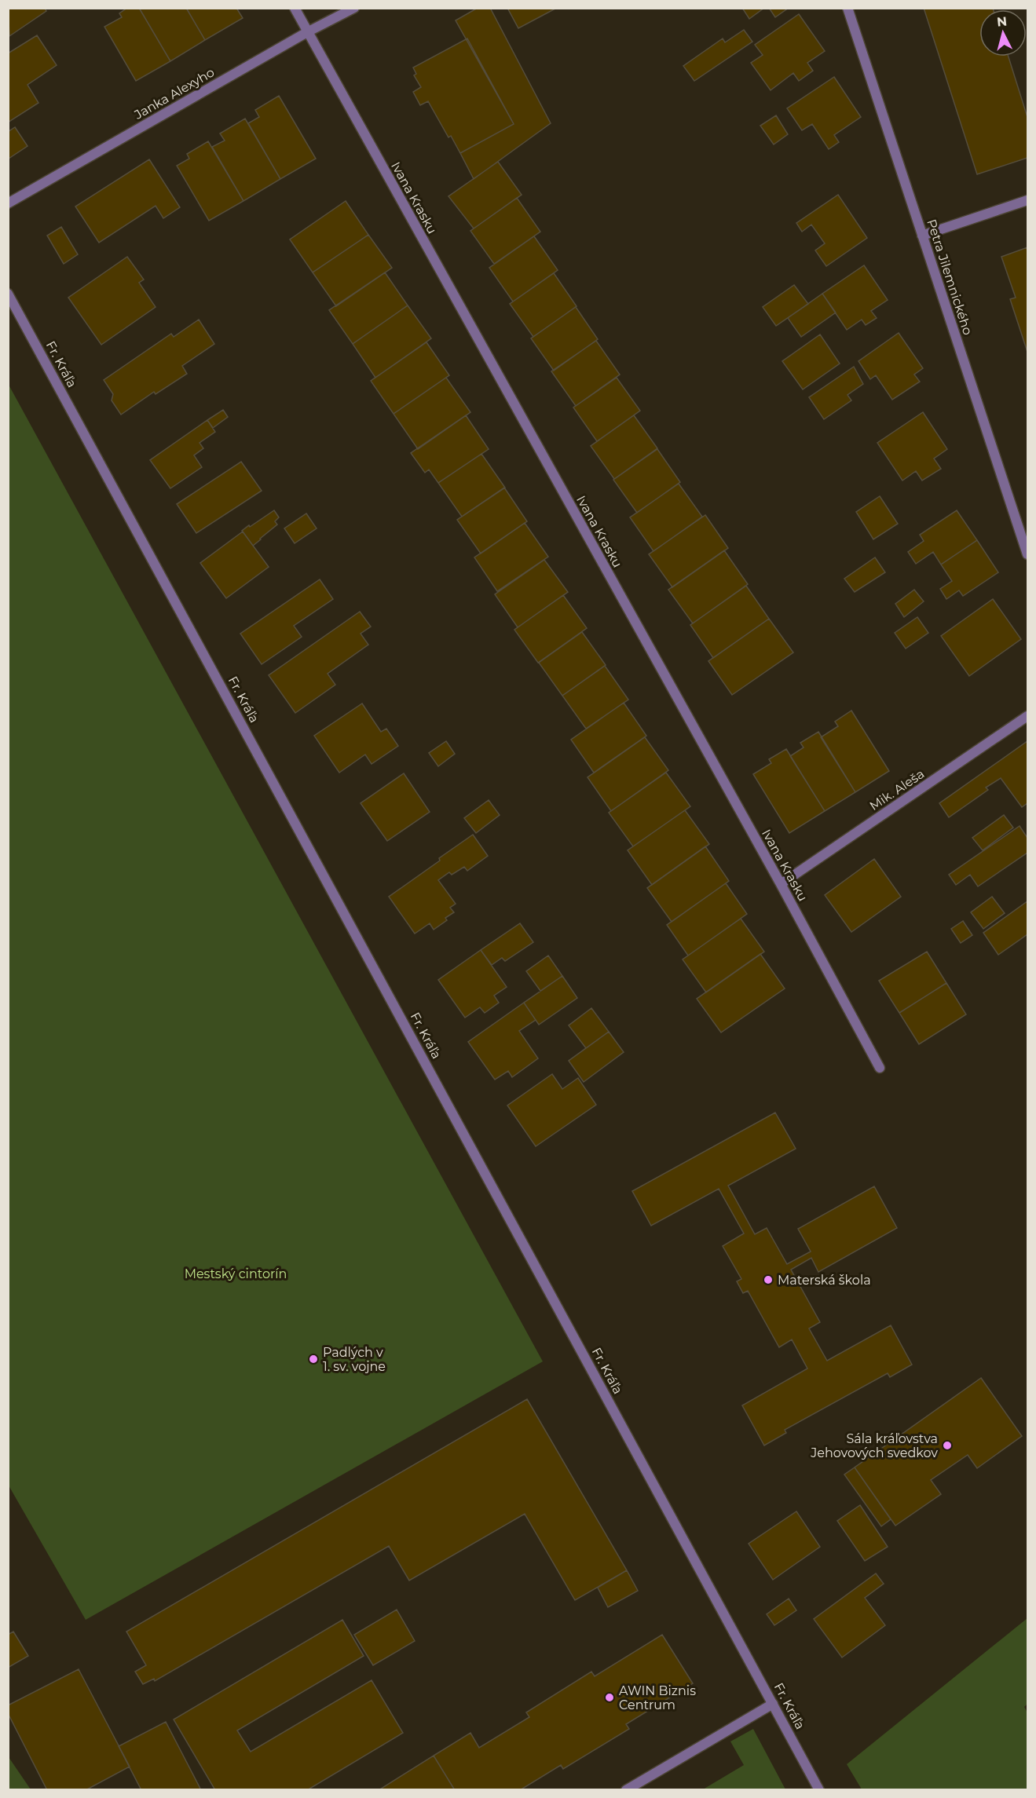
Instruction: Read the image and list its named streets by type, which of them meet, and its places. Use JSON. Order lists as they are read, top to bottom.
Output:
{
  "streets": {
    "street": [
      "Janka Alexyho",
      "Ivana Krasku",
      "Petra Jilemnického",
      "Fr. Kráľa",
      "Mik. Aleša"
    ]
  },
  "crossings": [
    ["Janka Alexyho", "Ivana Krasku"],
    ["Ivana Krasku", "Mik. Aleša"]
  ],
  "parks": ["Mestský cintorín"],
  "places": [
    "Materská škola",
    "Padlých v 1. sv. vojne",
    "Sála kráľovstva Jehovových svedkov",
    "AWIN Biznis Centrum"
  ],
  "north": "top"
}
